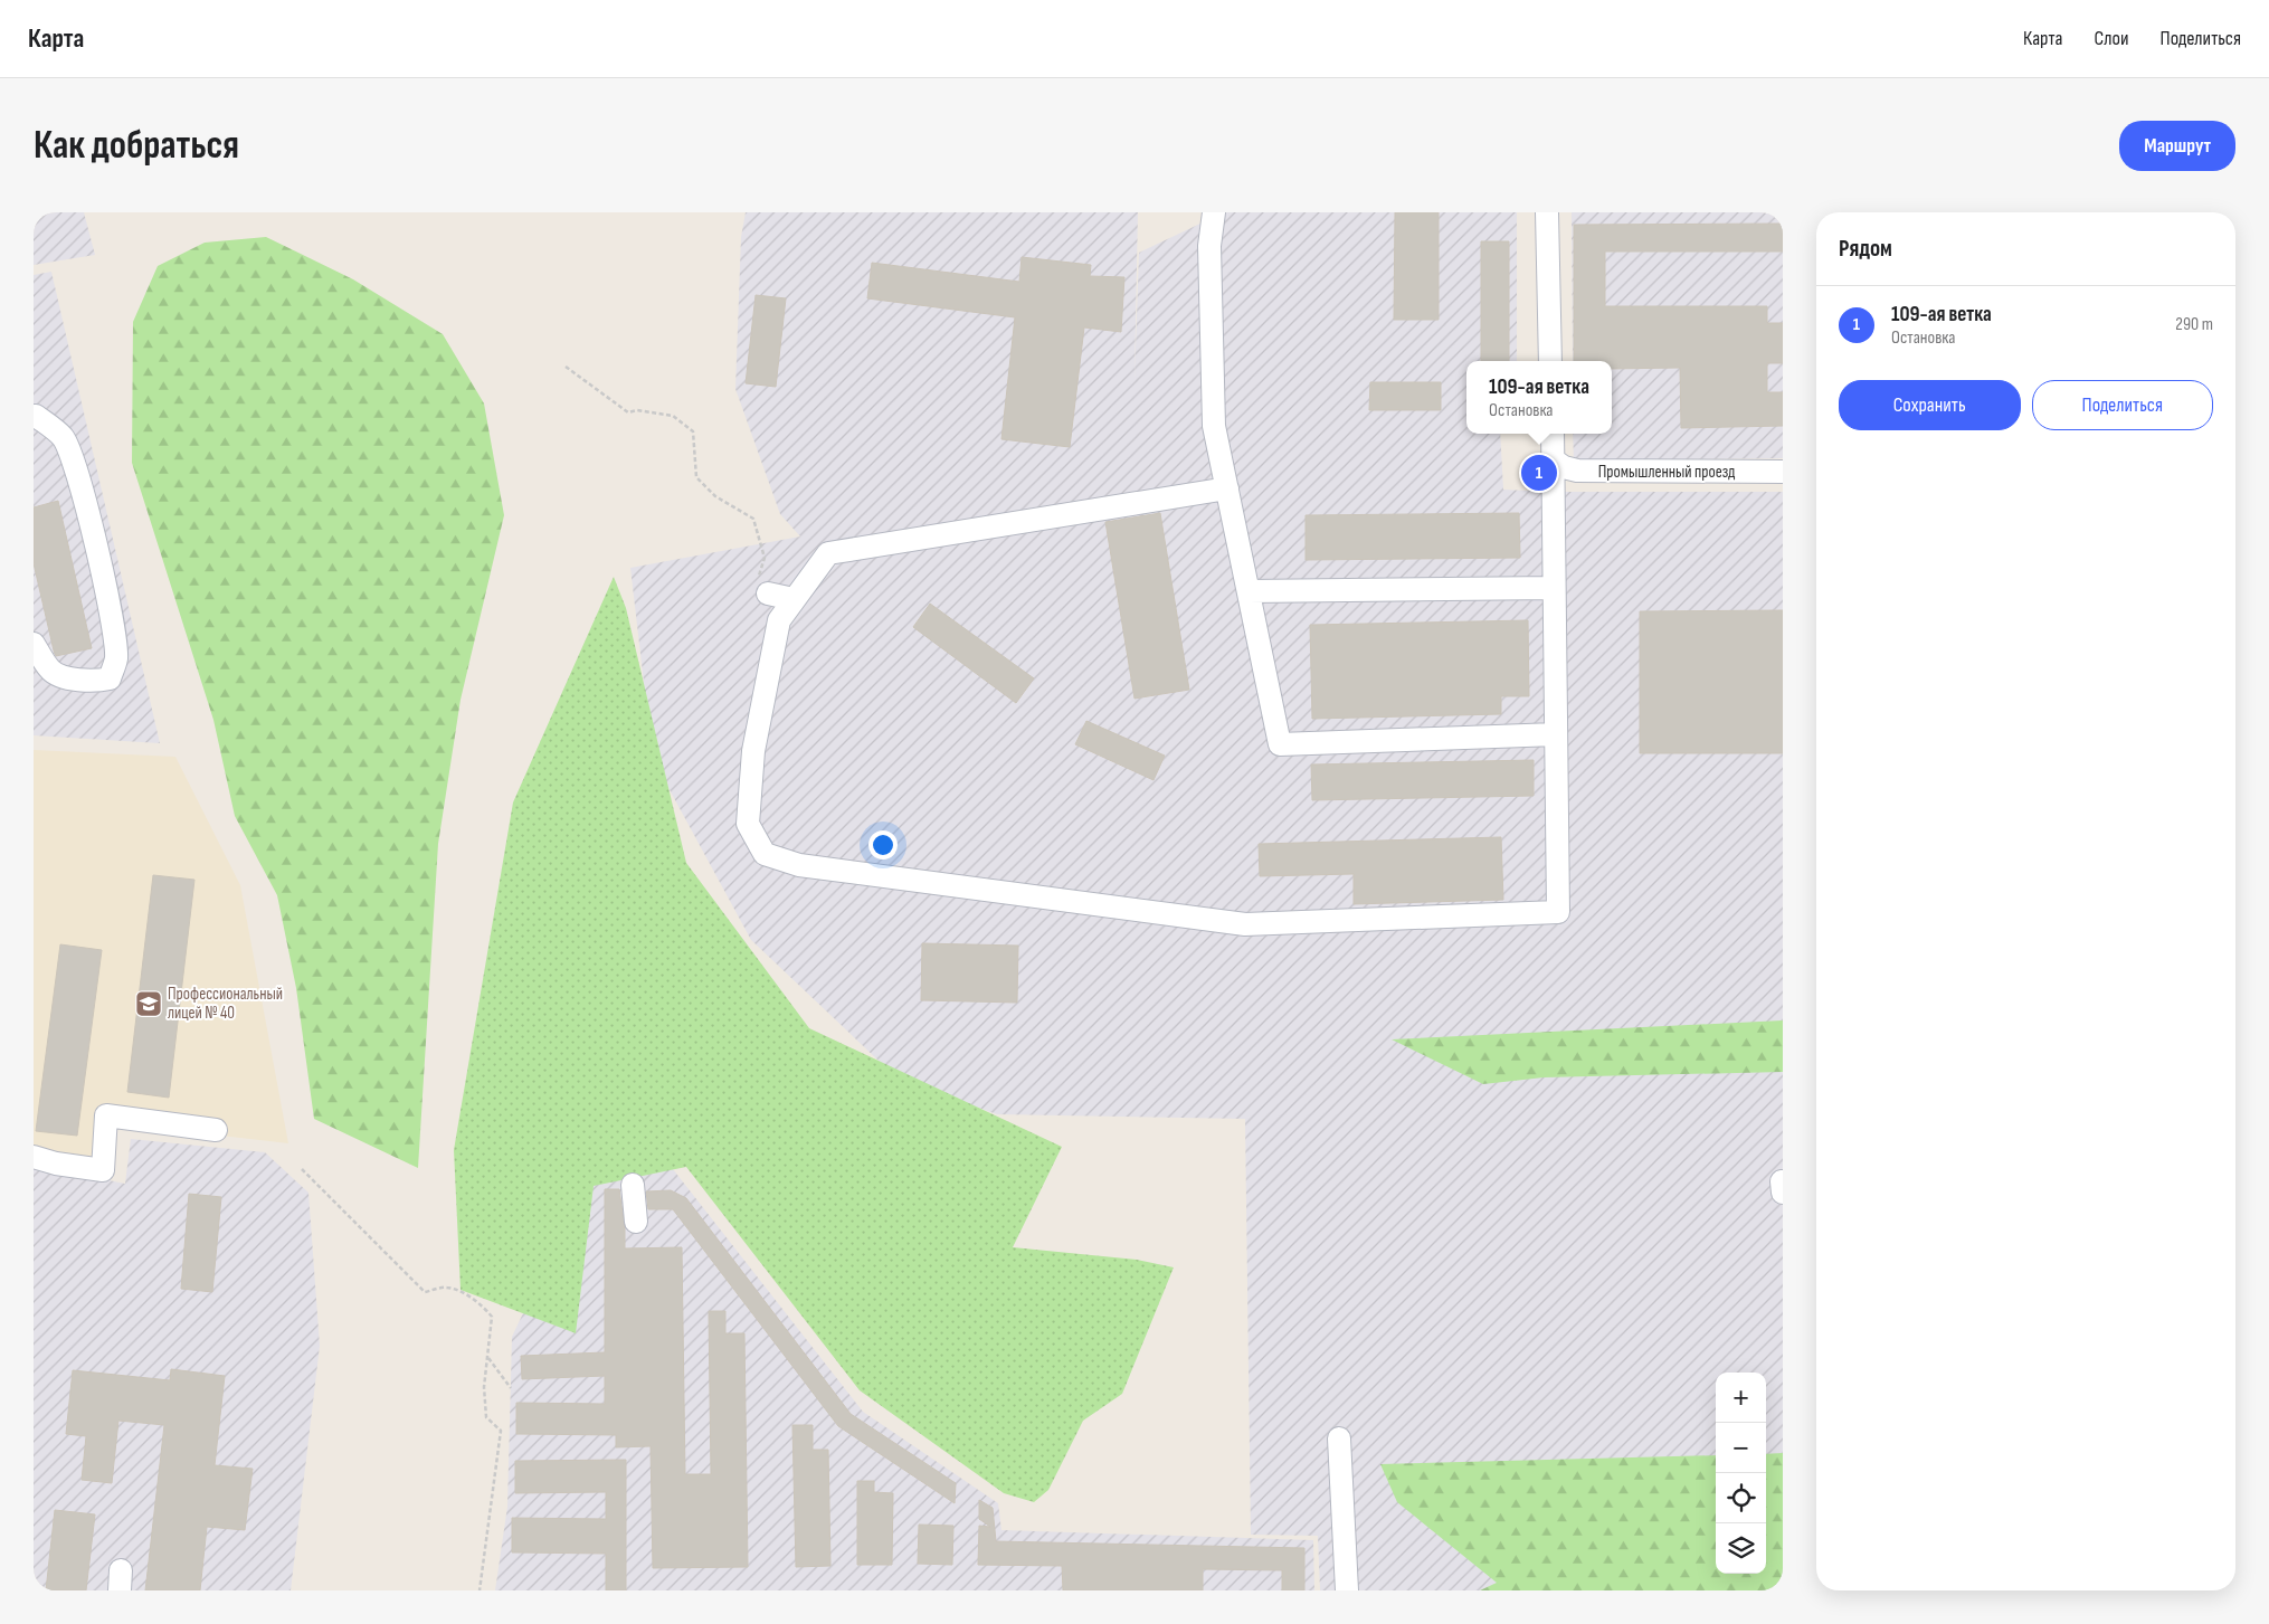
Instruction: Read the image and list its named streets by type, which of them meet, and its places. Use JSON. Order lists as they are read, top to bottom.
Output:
{
  "streets": {
    "street": ["Промышленный проезд"]
  },
  "places": {
    "school or university": ["Профессиональный лицей № 40"]
  },
  "page": {
    "header": "Карта",
    "nav": ["Карта", "Слои", "Поделиться"],
    "buttons": [
      "Маршрут",
      ["Сохранить", "Поделиться"]
    ],
    "title": "Как добраться",
    "heading": "Рядом",
    "list": [
      {
        "mark": "1",
        "name": "109-ая ветка",
        "note": "Остановка",
        "value": "290 m"
      }
    ],
    "popup": ["109-ая ветка", "Остановка"],
    "pins": "1",
    "map_buttons": ["+", "−"]
  }
}
